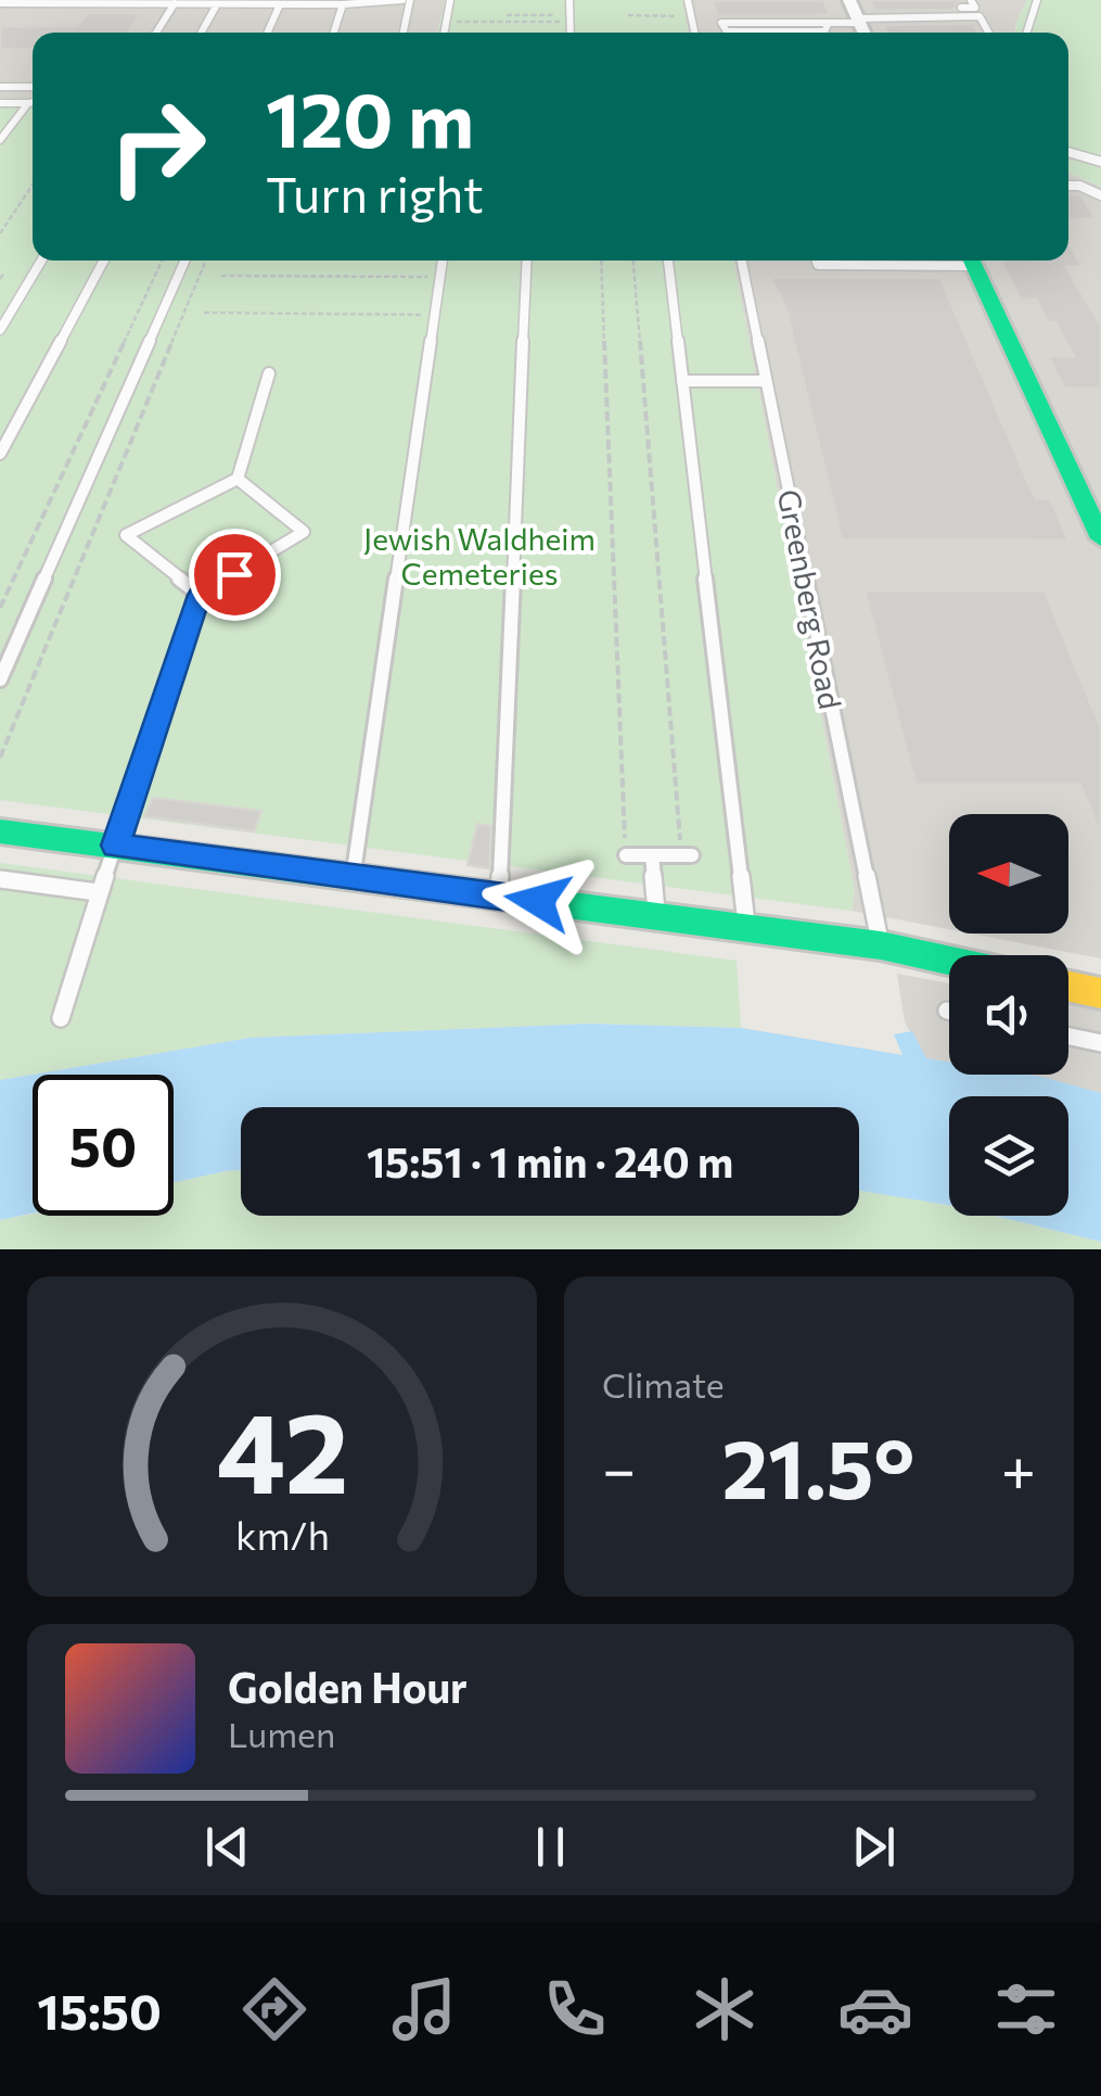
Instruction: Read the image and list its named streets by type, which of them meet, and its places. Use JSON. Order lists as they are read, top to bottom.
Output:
{
  "streets": {
    "lane": ["Greenberg Road"]
  },
  "parks": ["Jewish Waldheim Cemeteries"],
  "north": "left",
  "page": {
    "turn": ["120 m", "Turn right"],
    "limit": "50",
    "trip": "15:51 · 1 min · 240 m",
    "tile": "Climate",
    "heat": ["−", "21.5°", "+"],
    "song": ["Golden Hour", "Lumen"],
    "tabs": "15:50",
    "gauge": ["42", "km/h"]
  }
}
